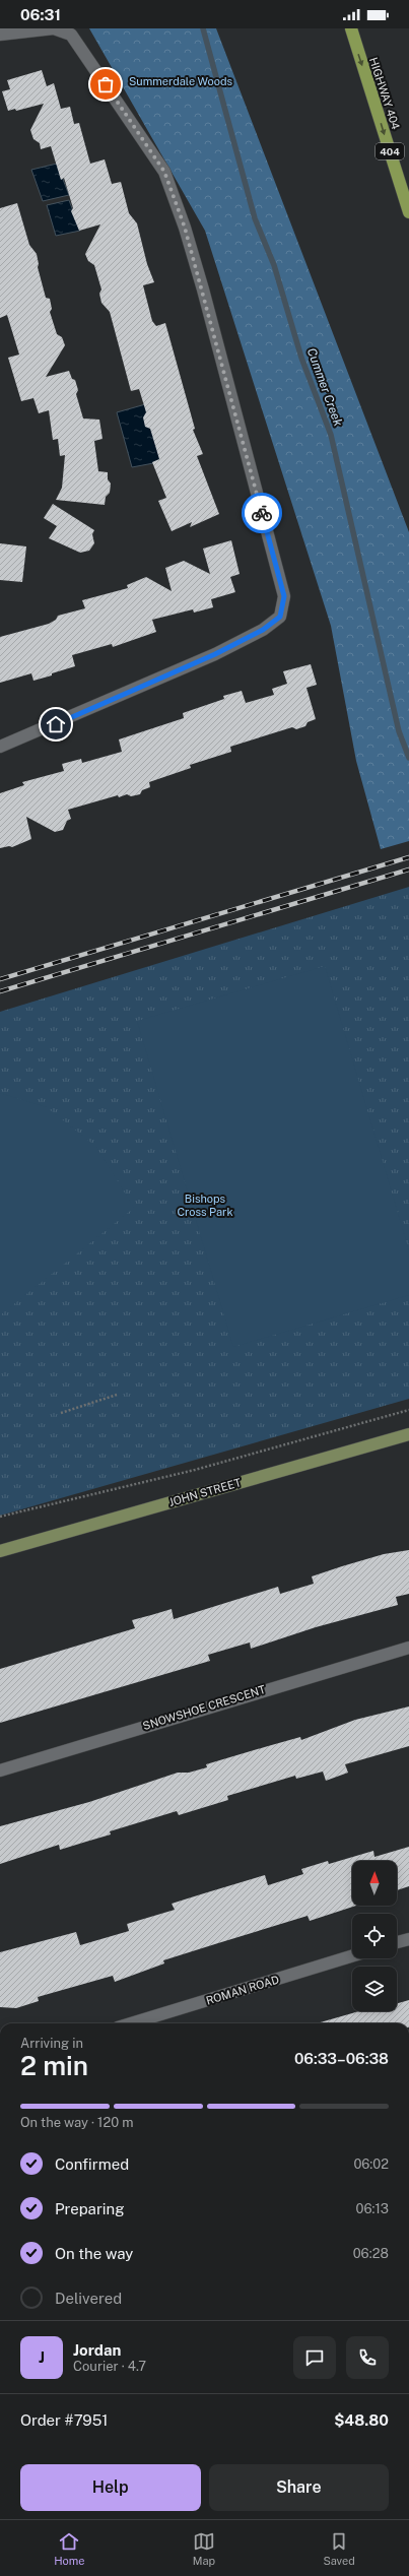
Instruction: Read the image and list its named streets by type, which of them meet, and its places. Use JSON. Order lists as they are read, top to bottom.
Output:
{
  "streets": {
    "highway": ["HIGHWAY 404", "404"],
    "main road": ["JOHN STREET"],
    "street": ["SNOWSHOE CRESCENT", "ROMAN ROAD"]
  },
  "one_way": ["HIGHWAY 404"],
  "water": ["Cummer Creek"],
  "parks": ["Summerdale Woods", "Bishops Cross Park"],
  "north": "top",
  "page": {
    "status": "06:31",
    "heading": ["2 min", "Arriving in", "06:33–06:38"],
    "panel": [
      "Jordan",
      "Courier · 4.7",
      "Order #7951",
      "$48.80"
    ],
    "bar": "On the way · 120 m",
    "list": [
      ["Confirmed", "06:02"],
      ["Preparing", "06:13"],
      ["On the way", "06:28"],
      "Delivered"
    ],
    "round": "J",
    "buttons": ["Help", "Share"],
    "tabs": ["Home", "Map", "Saved"]
  }
}
